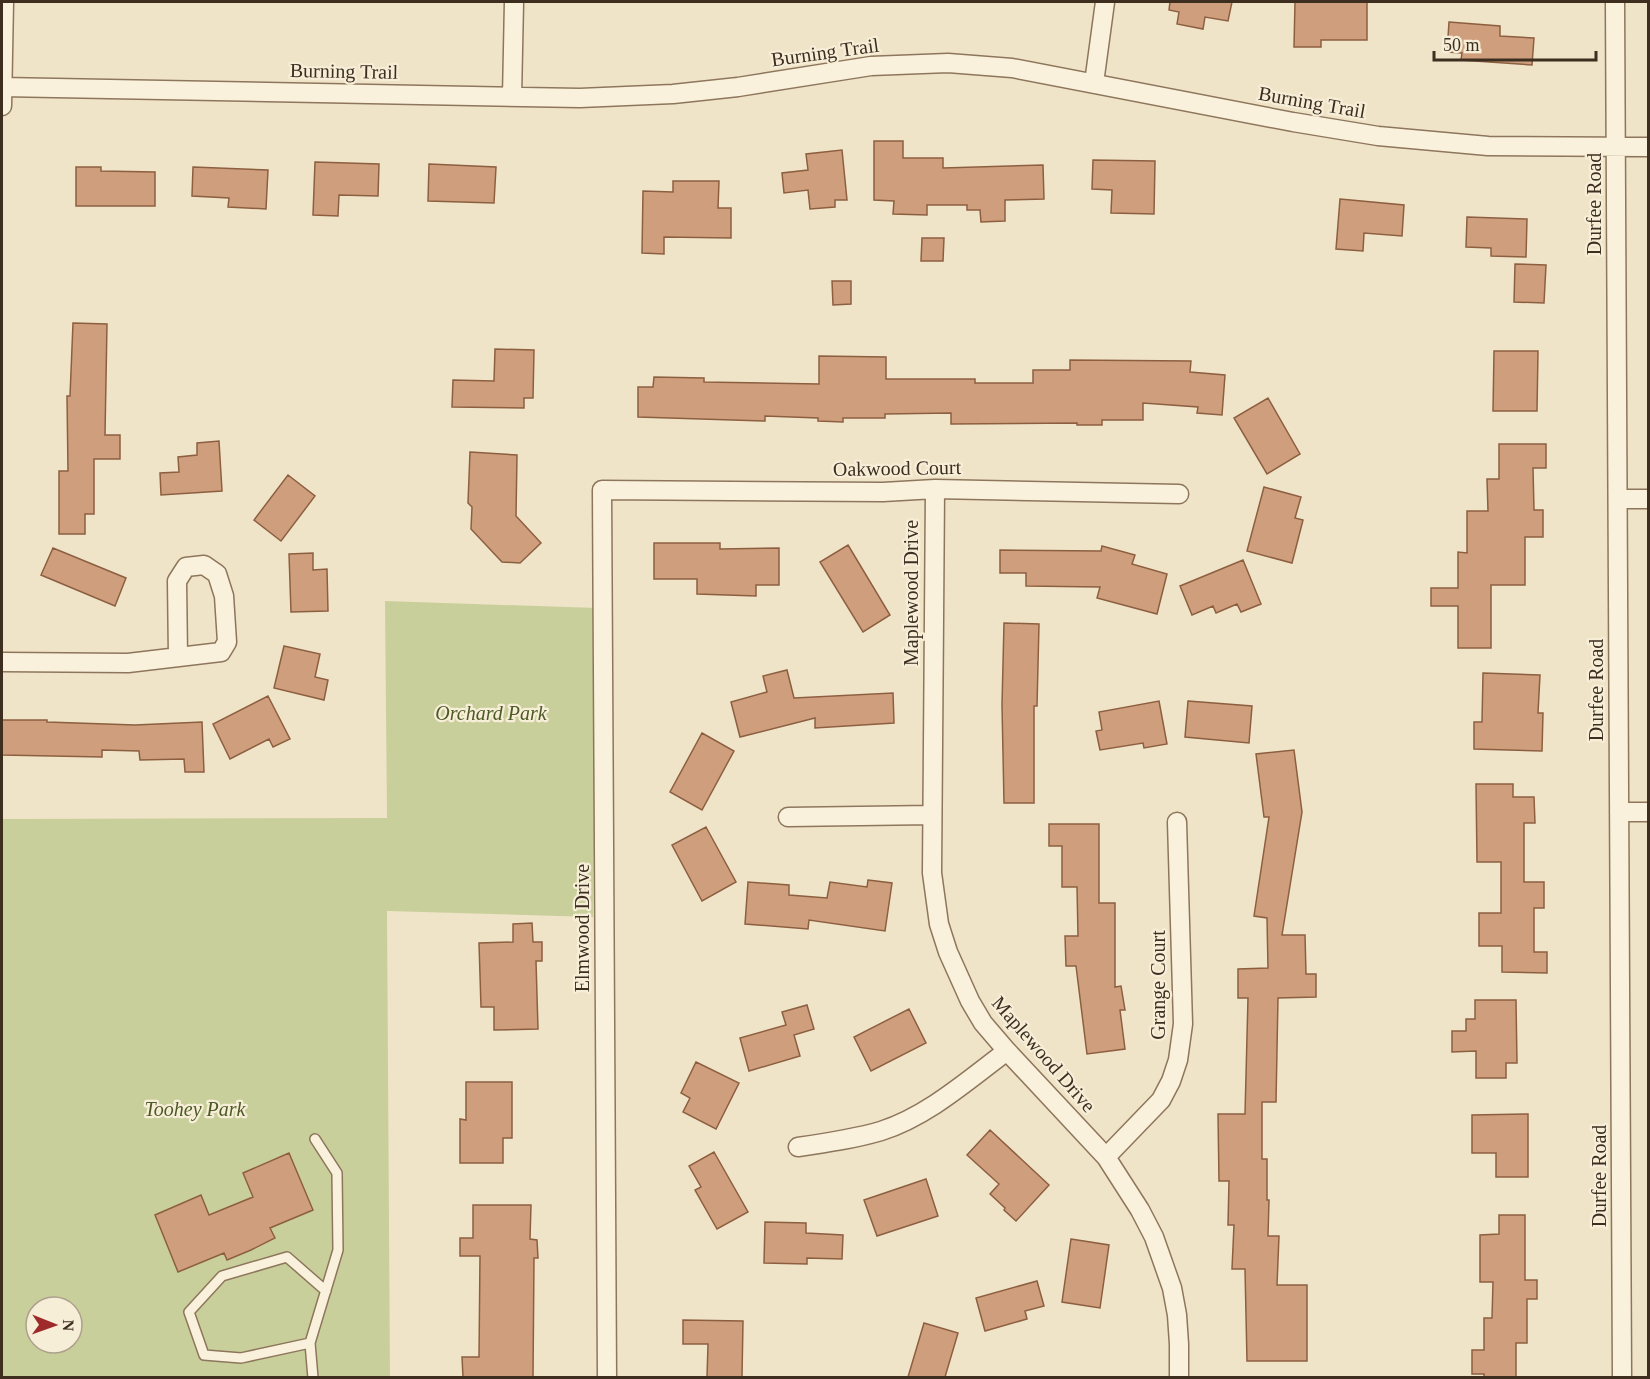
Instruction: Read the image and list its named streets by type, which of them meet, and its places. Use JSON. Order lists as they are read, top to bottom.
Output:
{
  "streets": {
    "street": [
      "Burning Trail",
      "Durfee Road",
      "Oakwood Court",
      "Maplewood Drive",
      "Elmwood Drive",
      "Grange Court"
    ]
  },
  "crossings": [
    ["Burning Trail", "Durfee Road"],
    ["Oakwood Court", "Maplewood Drive"],
    ["Oakwood Court", "Elmwood Drive"],
    ["Maplewood Drive", "Grange Court"]
  ],
  "parks": ["Orchard Park", "Toohey Park"],
  "scale_bar": "50 m",
  "north": "right"
}
